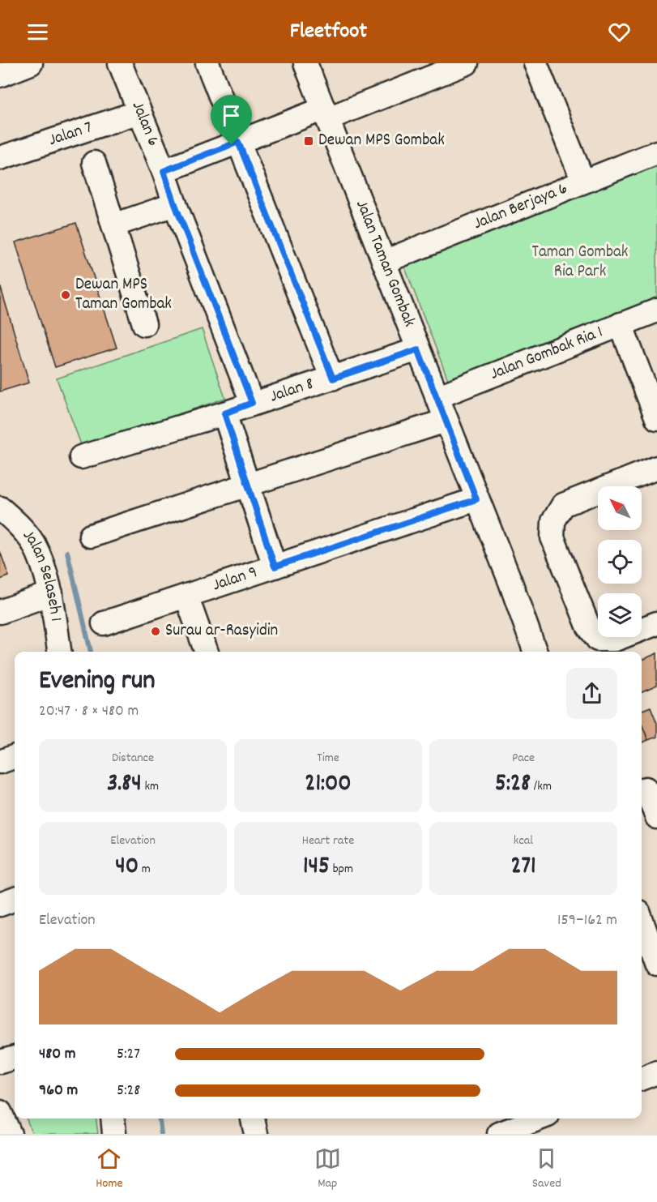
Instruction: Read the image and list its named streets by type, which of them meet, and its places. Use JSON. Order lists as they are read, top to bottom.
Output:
{
  "streets": {
    "street": [
      "Jalan 6",
      "Jalan 7",
      "Jalan Berjaya 6",
      "Jalan Taman Gombak",
      "Jalan Gombak Ria 1",
      "Jalan 8",
      "Jalan Selaseh 1",
      "Jalan 9"
    ]
  },
  "crossings": [
    ["Jalan 6", "Jalan 7"],
    ["Jalan 6", "Jalan 8"],
    ["Jalan Berjaya 6", "Jalan Taman Gombak"],
    ["Jalan Taman Gombak", "Jalan Gombak Ria 1"],
    ["Jalan Taman Gombak", "Jalan 8"],
    ["Jalan Taman Gombak", "Jalan 9"]
  ],
  "parks": ["Taman Gombak Ria Park"],
  "places": {
    "transit": ["Dewan MPS Gombak"],
    "other": ["Dewan MPS Taman Gombak", "Surau ar-Rasyidin"]
  },
  "north": "top left",
  "page": {
    "header": "Fleetfoot",
    "heading": ["Evening run", "20:47 · 8 × 480 m"],
    "stats": [
      ["Distance", "3.84 km"],
      ["Time", "21:00"],
      ["Pace", "5:28 /km"],
      ["Elevation", "40 m"],
      ["Heart rate", "145 bpm"],
      ["kcal", "271"]
    ],
    "chart": ["Elevation", "159–162 m"],
    "list": [
      {
        "name": "480 m",
        "note": "5:27"
      },
      {
        "name": "960 m",
        "note": "5:28"
      }
    ],
    "tabs": ["Home", "Map", "Saved"]
  }
}
